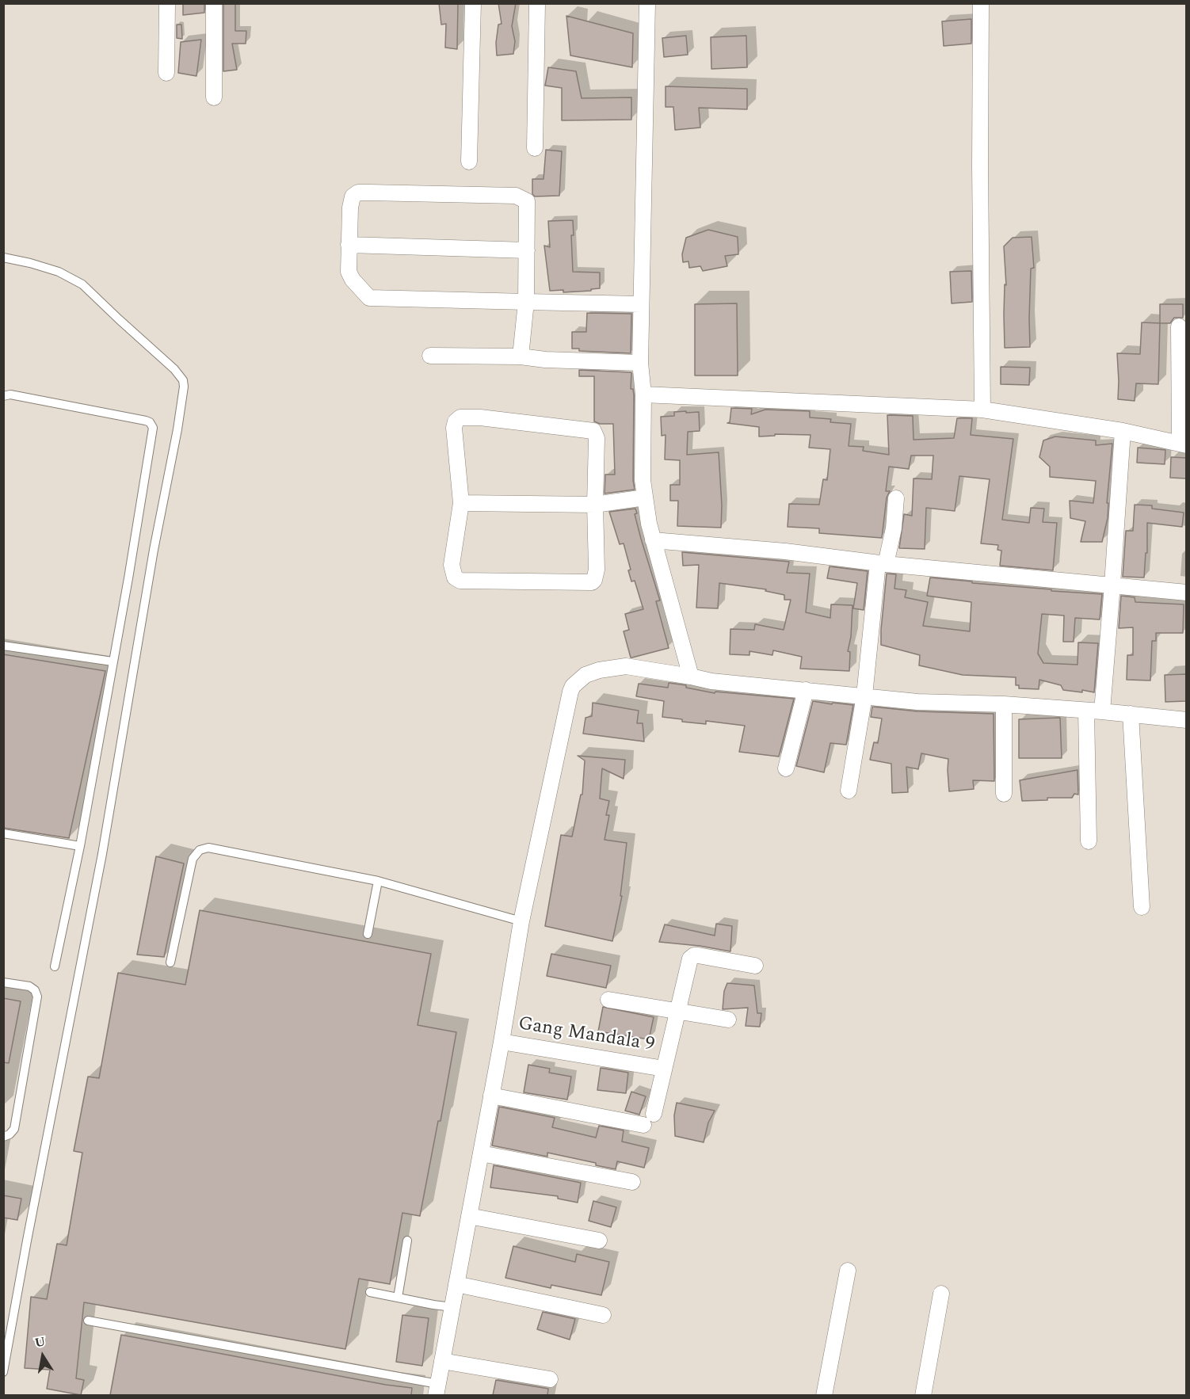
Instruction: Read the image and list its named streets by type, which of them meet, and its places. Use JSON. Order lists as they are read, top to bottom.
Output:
{
  "streets": {
    "street": ["Gang Mandala 9"]
  },
  "north": "top"
}
